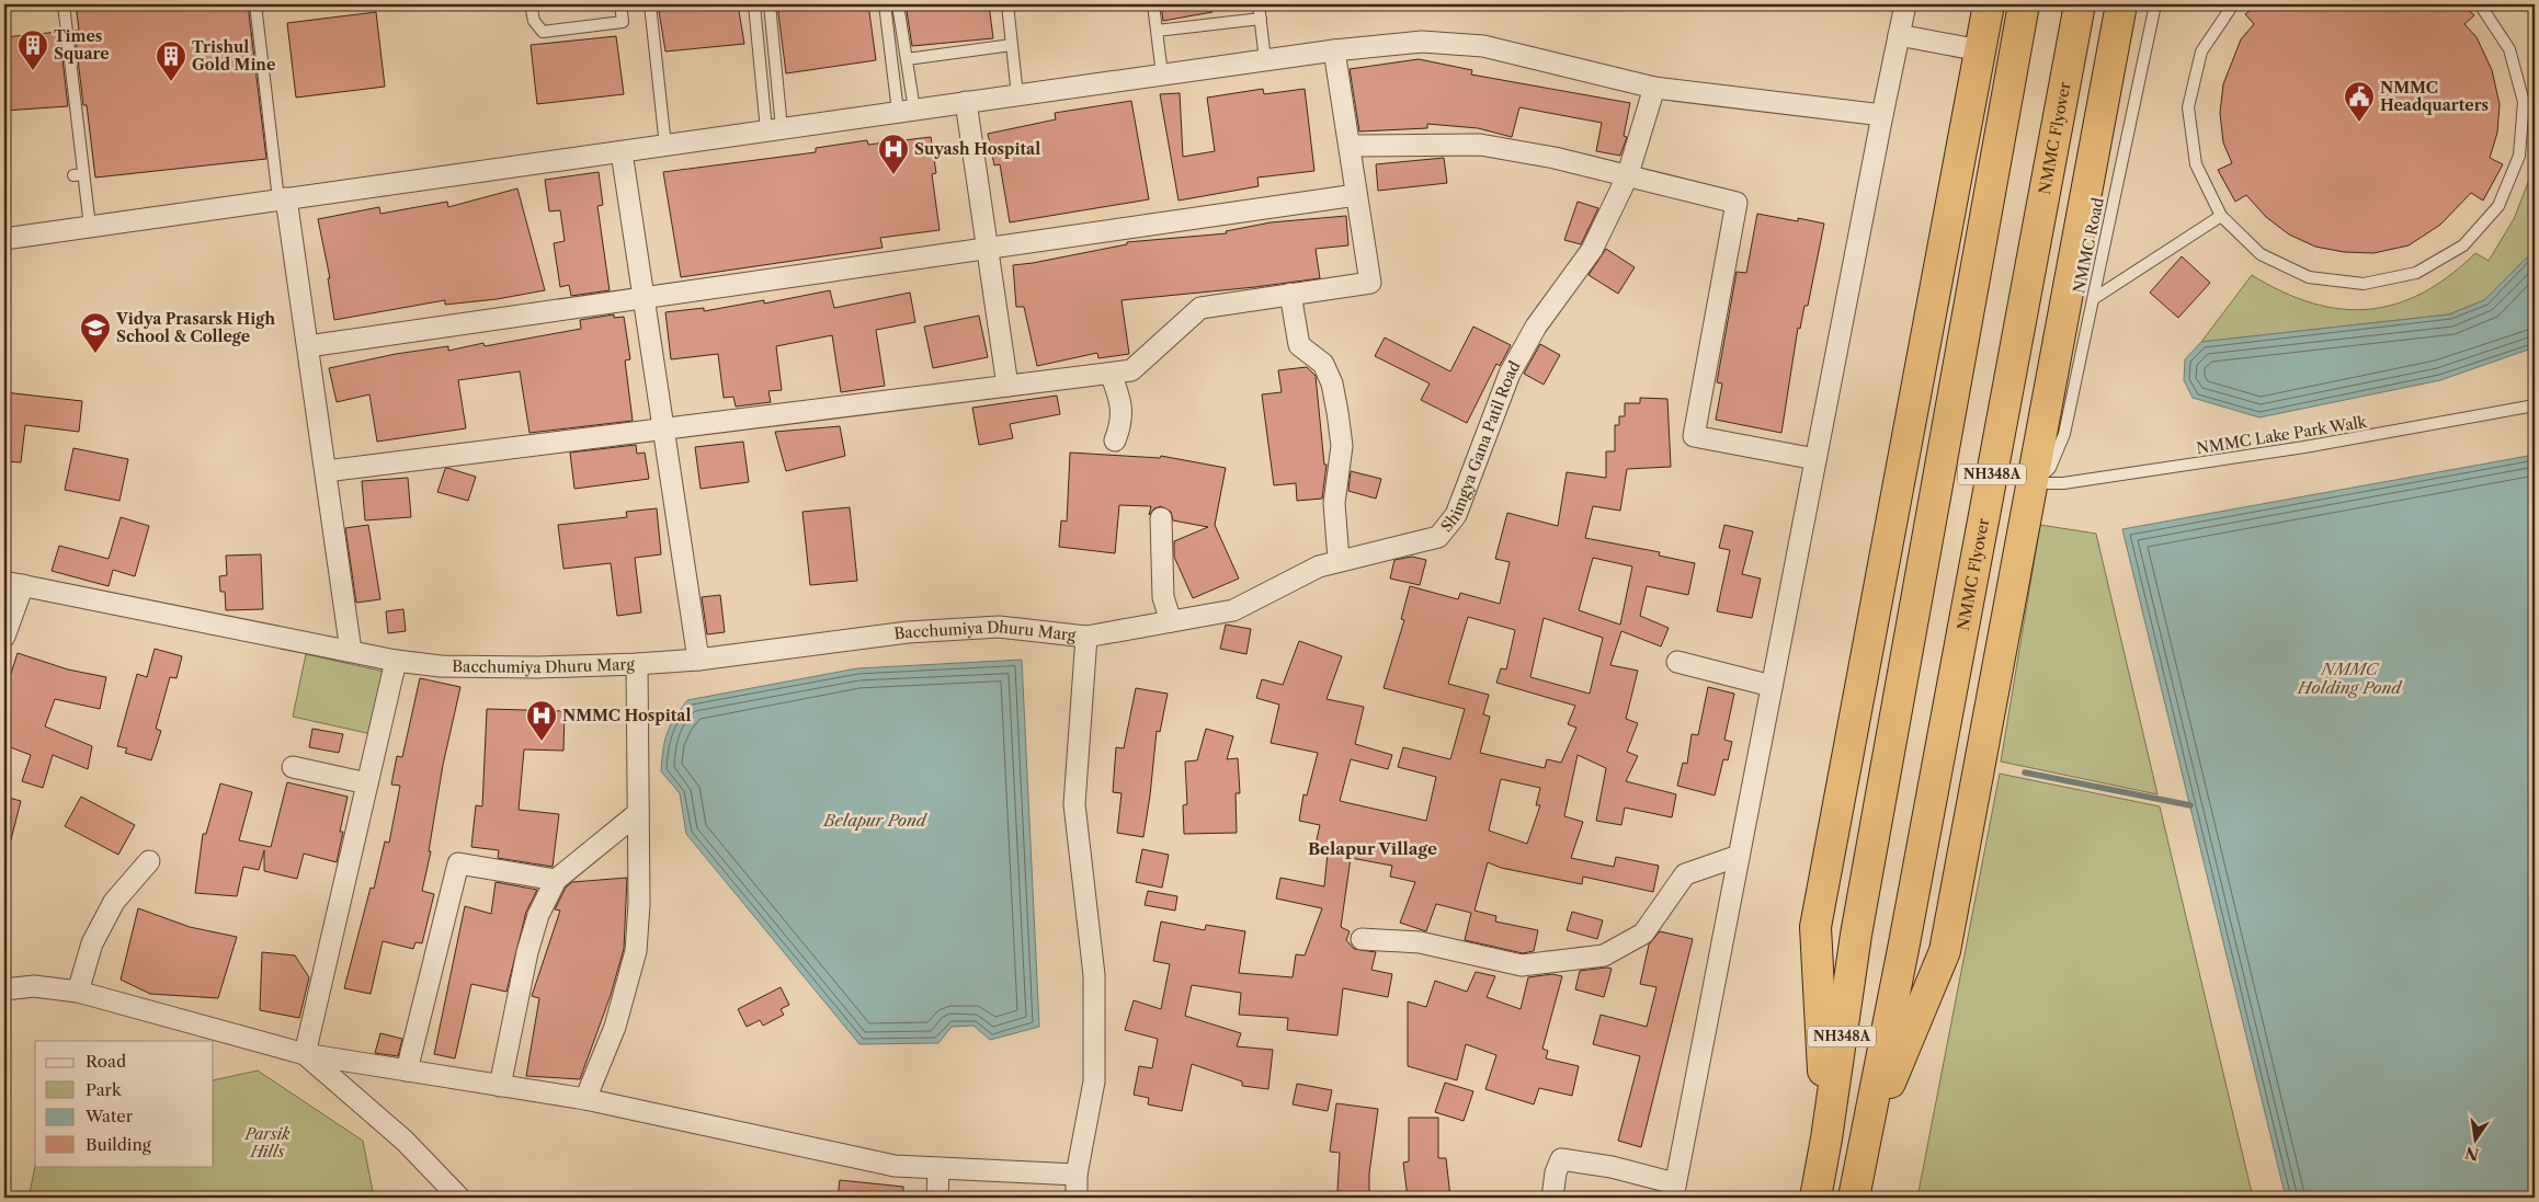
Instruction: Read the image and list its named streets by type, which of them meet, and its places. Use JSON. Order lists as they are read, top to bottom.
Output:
{
  "streets": {
    "highway": ["NMMC Flyover", "NH348A"],
    "street": ["Shimgya Gana Patil Road", "Bacchumiya Dhuru Marg"],
    "lane": ["NMMC Road", "NMMC Lake Park Walk"]
  },
  "crossings": [
    ["NMMC Flyover", "NH348A"],
    ["NMMC Road", "NMMC Lake Park Walk"],
    ["Shimgya Gana Patil Road", "Bacchumiya Dhuru Marg"]
  ],
  "districts": ["Belapur Village"],
  "water": ["NMMC Holding Pond", "Belapur Pond"],
  "parks": ["Parsik Hills"],
  "places": {
    "building": ["Times Square", "Trishul Gold Mine"],
    "public building": ["NMMC Headquarters"],
    "hospital": ["Suyash Hospital", "NMMC Hospital"],
    "school or university": ["Vidya Prasarsk High School & College"]
  },
  "legend": [
    "Road",
    "Park",
    "Water",
    "Building"
  ],
  "north": "bottom"
}
